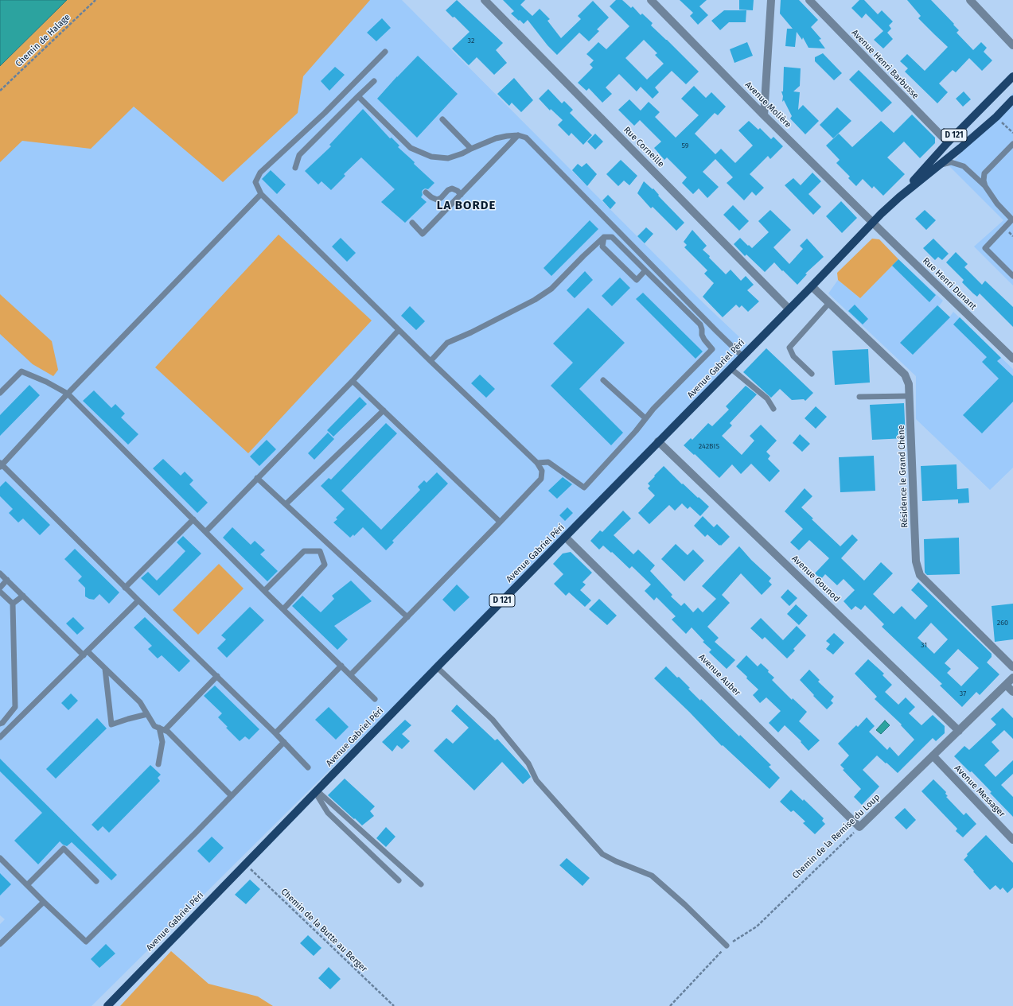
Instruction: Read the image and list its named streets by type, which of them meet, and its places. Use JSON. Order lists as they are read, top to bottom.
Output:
{
  "streets": {
    "main road": ["D 121", "Avenue Gabriel Péri"],
    "street": [
      "Avenue Henri Barbusse",
      "Avenue Molière",
      "Rue Corneille",
      "Rue Henri Dunant",
      "Résidence le Grand Chêne",
      "Avenue Gounod",
      "Avenue Auber",
      "Avenue Messager",
      "Chemin de la Remise du Loup"
    ],
    "path": ["Chemin de Halage", "Chemin de la Butte au Berger"]
  },
  "crossings": [
    ["Avenue Henri Barbusse", "Avenue Gabriel Péri"],
    ["Avenue Molière", "Rue Henri Dunant"],
    ["Avenue Molière", "Avenue Gabriel Péri"],
    ["Rue Corneille", "Avenue Gabriel Péri"],
    ["Rue Henri Dunant", "Avenue Gabriel Péri"],
    ["Avenue Gabriel Péri", "Résidence le Grand Chêne"],
    ["Avenue Gabriel Péri", "Avenue Gounod"],
    ["Avenue Gabriel Péri", "Avenue Auber"],
    ["Avenue Gabriel Péri", "Chemin de la Butte au Berger"],
    ["Avenue Gounod", "Chemin de la Remise du Loup"],
    ["Avenue Auber", "Chemin de la Remise du Loup"],
    ["Avenue Messager", "Chemin de la Remise du Loup"]
  ],
  "districts": ["LA BORDE"],
  "house_numbers": [
    "32",
    "59",
    "242BIS",
    "260",
    "31",
    "37"
  ]
}
